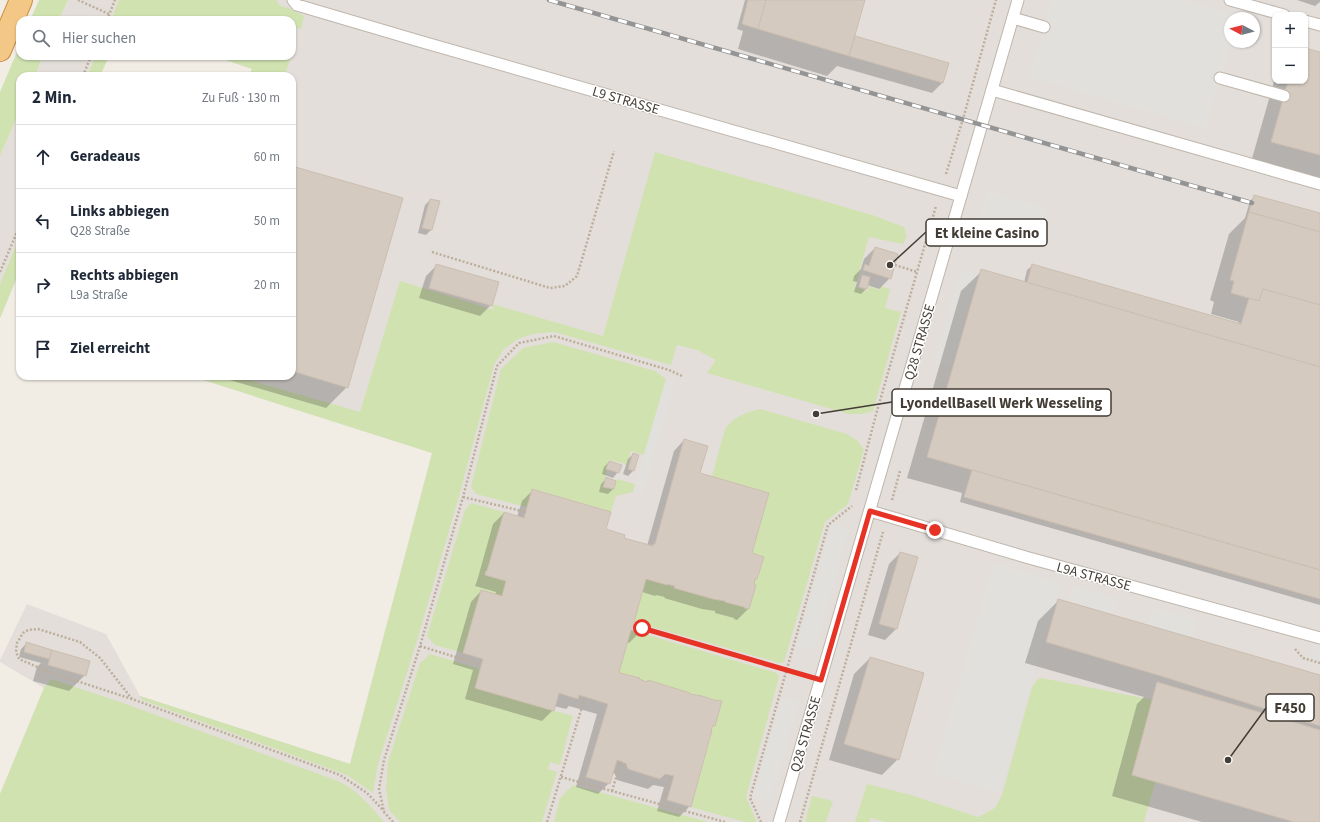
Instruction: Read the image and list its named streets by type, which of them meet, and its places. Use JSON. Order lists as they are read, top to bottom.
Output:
{
  "streets": {
    "lane": ["L9 STRASSE", "Q28 STRASSE", "L9A STRASSE"]
  },
  "crossings": [
    ["L9 STRASSE", "Q28 STRASSE"],
    ["Q28 STRASSE", "L9A STRASSE"]
  ],
  "places": ["Et kleine Casino", "LyondellBasell Werk Wesseling", "F450"],
  "north": "left",
  "page": {
    "map_buttons": ["+", "−"],
    "search": "Hier suchen",
    "heading": ["2 Min.", "Zu Fuß · 130 m"],
    "list": [
      ["Geradeaus", "60 m"],
      ["Links abbiegen", "Q28 Straße", "50 m"],
      ["Rechts abbiegen", "L9a Straße", "20 m"],
      "Ziel erreicht"
    ]
  }
}
